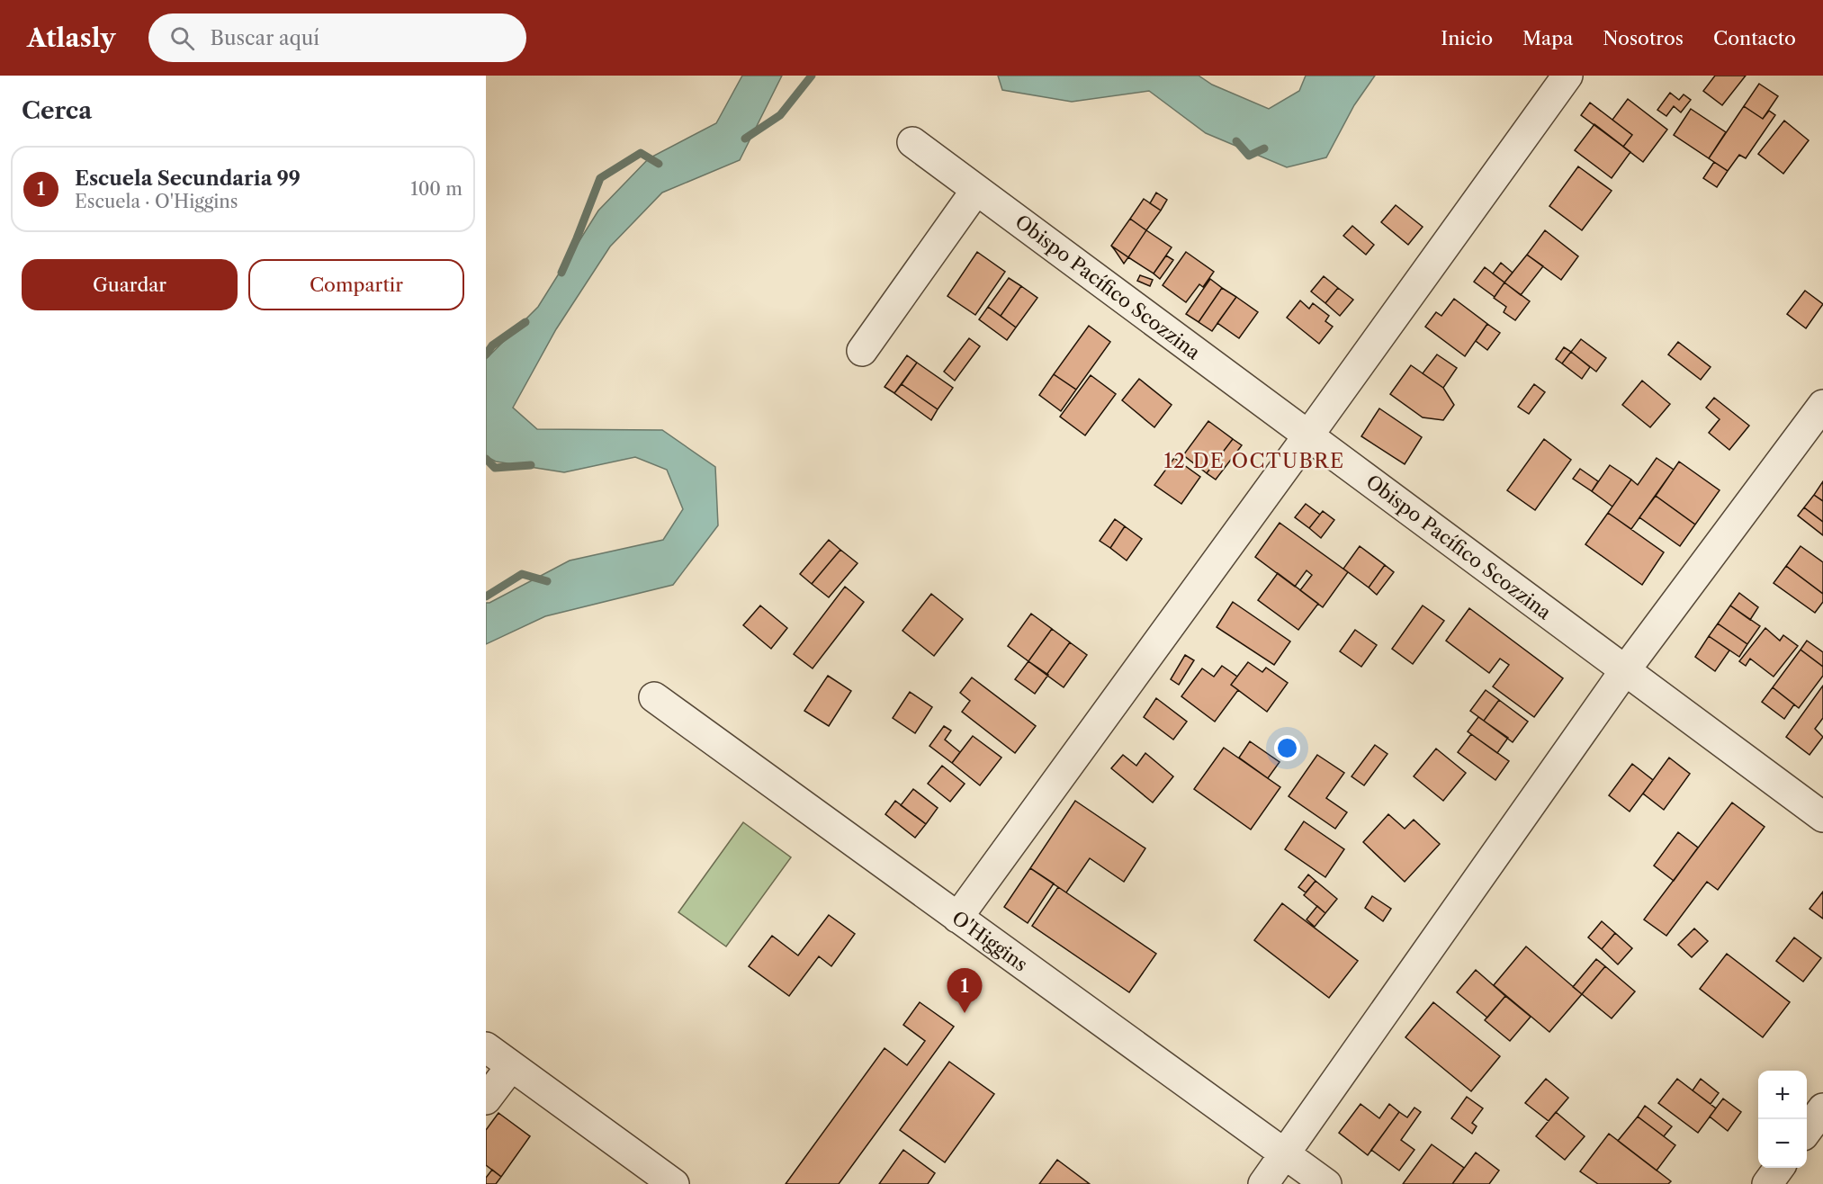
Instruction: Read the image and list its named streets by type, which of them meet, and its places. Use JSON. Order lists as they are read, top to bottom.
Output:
{
  "streets": {
    "street": ["Obispo Pacífico Scozzina", "O'Higgins"]
  },
  "districts": ["12 DE OCTUBRE"],
  "page": {
    "header": "Atlasly",
    "search": "Buscar aquí",
    "nav": [
      "Inicio",
      "Mapa",
      "Nosotros",
      "Contacto"
    ],
    "heading": "Cerca",
    "list": [
      {
        "mark": "1",
        "name": "Escuela Secundaria 99",
        "note": "Escuela · O'Higgins",
        "value": "100 m"
      }
    ],
    "buttons": ["Guardar", "Compartir"],
    "pins": "1",
    "map_buttons": ["+", "−"]
  }
}
